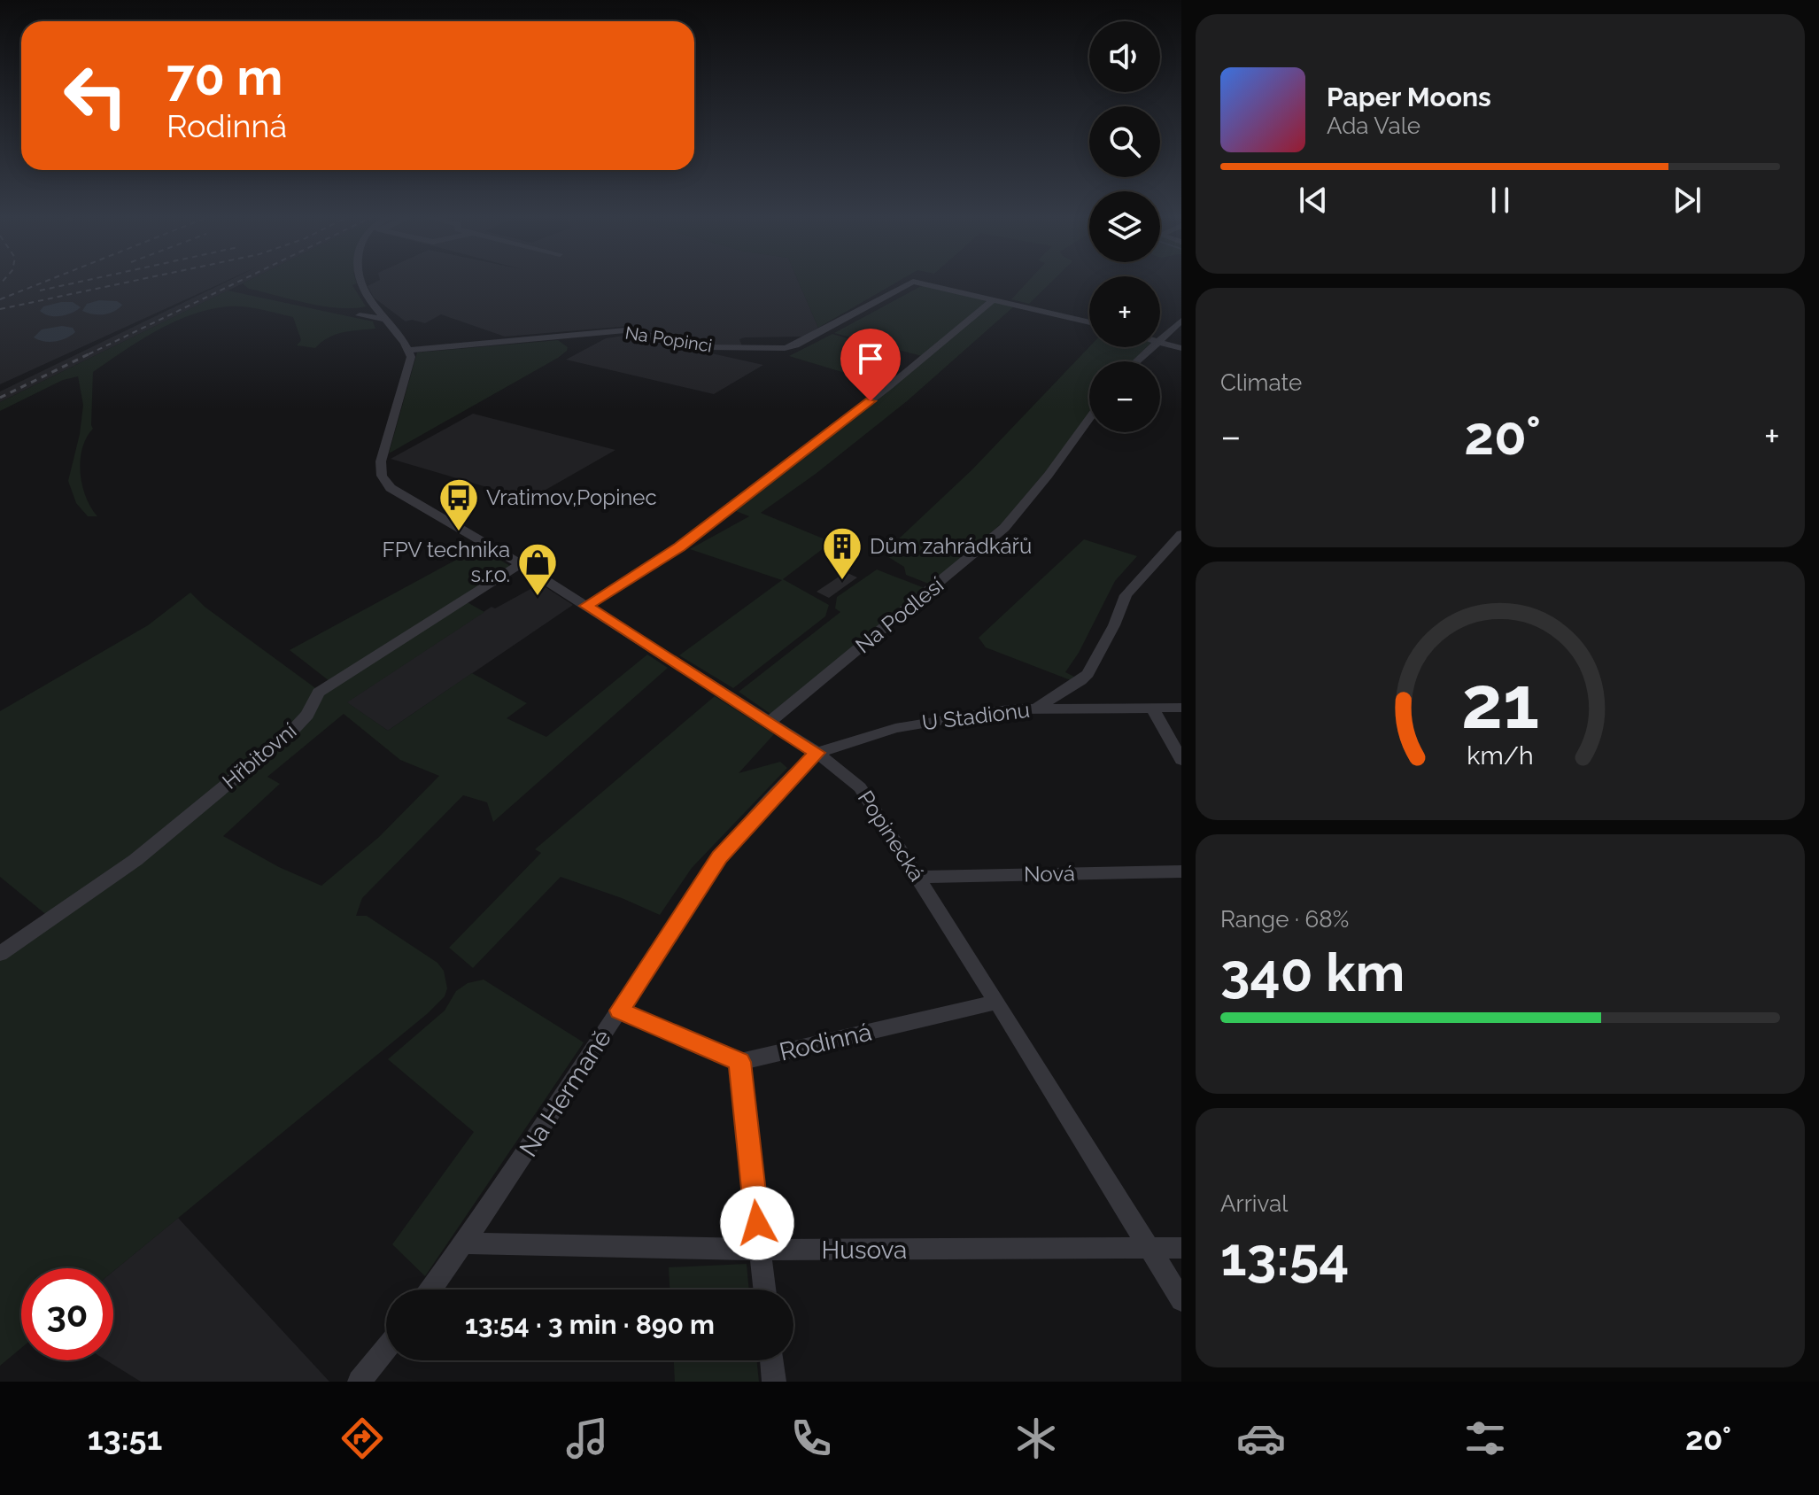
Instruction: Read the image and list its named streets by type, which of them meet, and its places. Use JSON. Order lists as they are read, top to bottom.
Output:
{
  "streets": {
    "street": [
      "Na Popinci",
      "Na Podlesí",
      "U Stadionu",
      "Hřbitovní",
      "Popinecká",
      "Nová",
      "Rodinná",
      "Na Hermaně",
      "Husova"
    ]
  },
  "crossings": [
    ["Na Popinci", "Popinecká"],
    ["Na Podlesí", "Popinecká"],
    ["U Stadionu", "Popinecká"],
    ["U Stadionu", "Na Hermaně"],
    ["Hřbitovní", "Popinecká"],
    ["Popinecká", "Nová"],
    ["Popinecká", "Rodinná"],
    ["Popinecká", "Na Hermaně"],
    ["Popinecká", "Husova"],
    ["Na Hermaně", "Husova"]
  ],
  "places": {
    "bus stop": ["Vratimov,Popinec"],
    "building": ["Dům zahrádkářů"],
    "shop": ["FPV technika s.r.o."]
  },
  "page": {
    "map_buttons": ["+", "−"],
    "turn": ["70 m", "Rodinná"],
    "song": ["Paper Moons", "Ada Vale"],
    "tile": [
      "Climate",
      ["Range · 68%", "340 km"],
      ["Arrival", "13:54"]
    ],
    "heat": ["−", "20°", "+"],
    "limit": "30",
    "trip": "13:54 · 3 min · 890 m",
    "tabs": ["13:51", "20°"],
    "gauge": ["21", "km/h"]
  }
}
